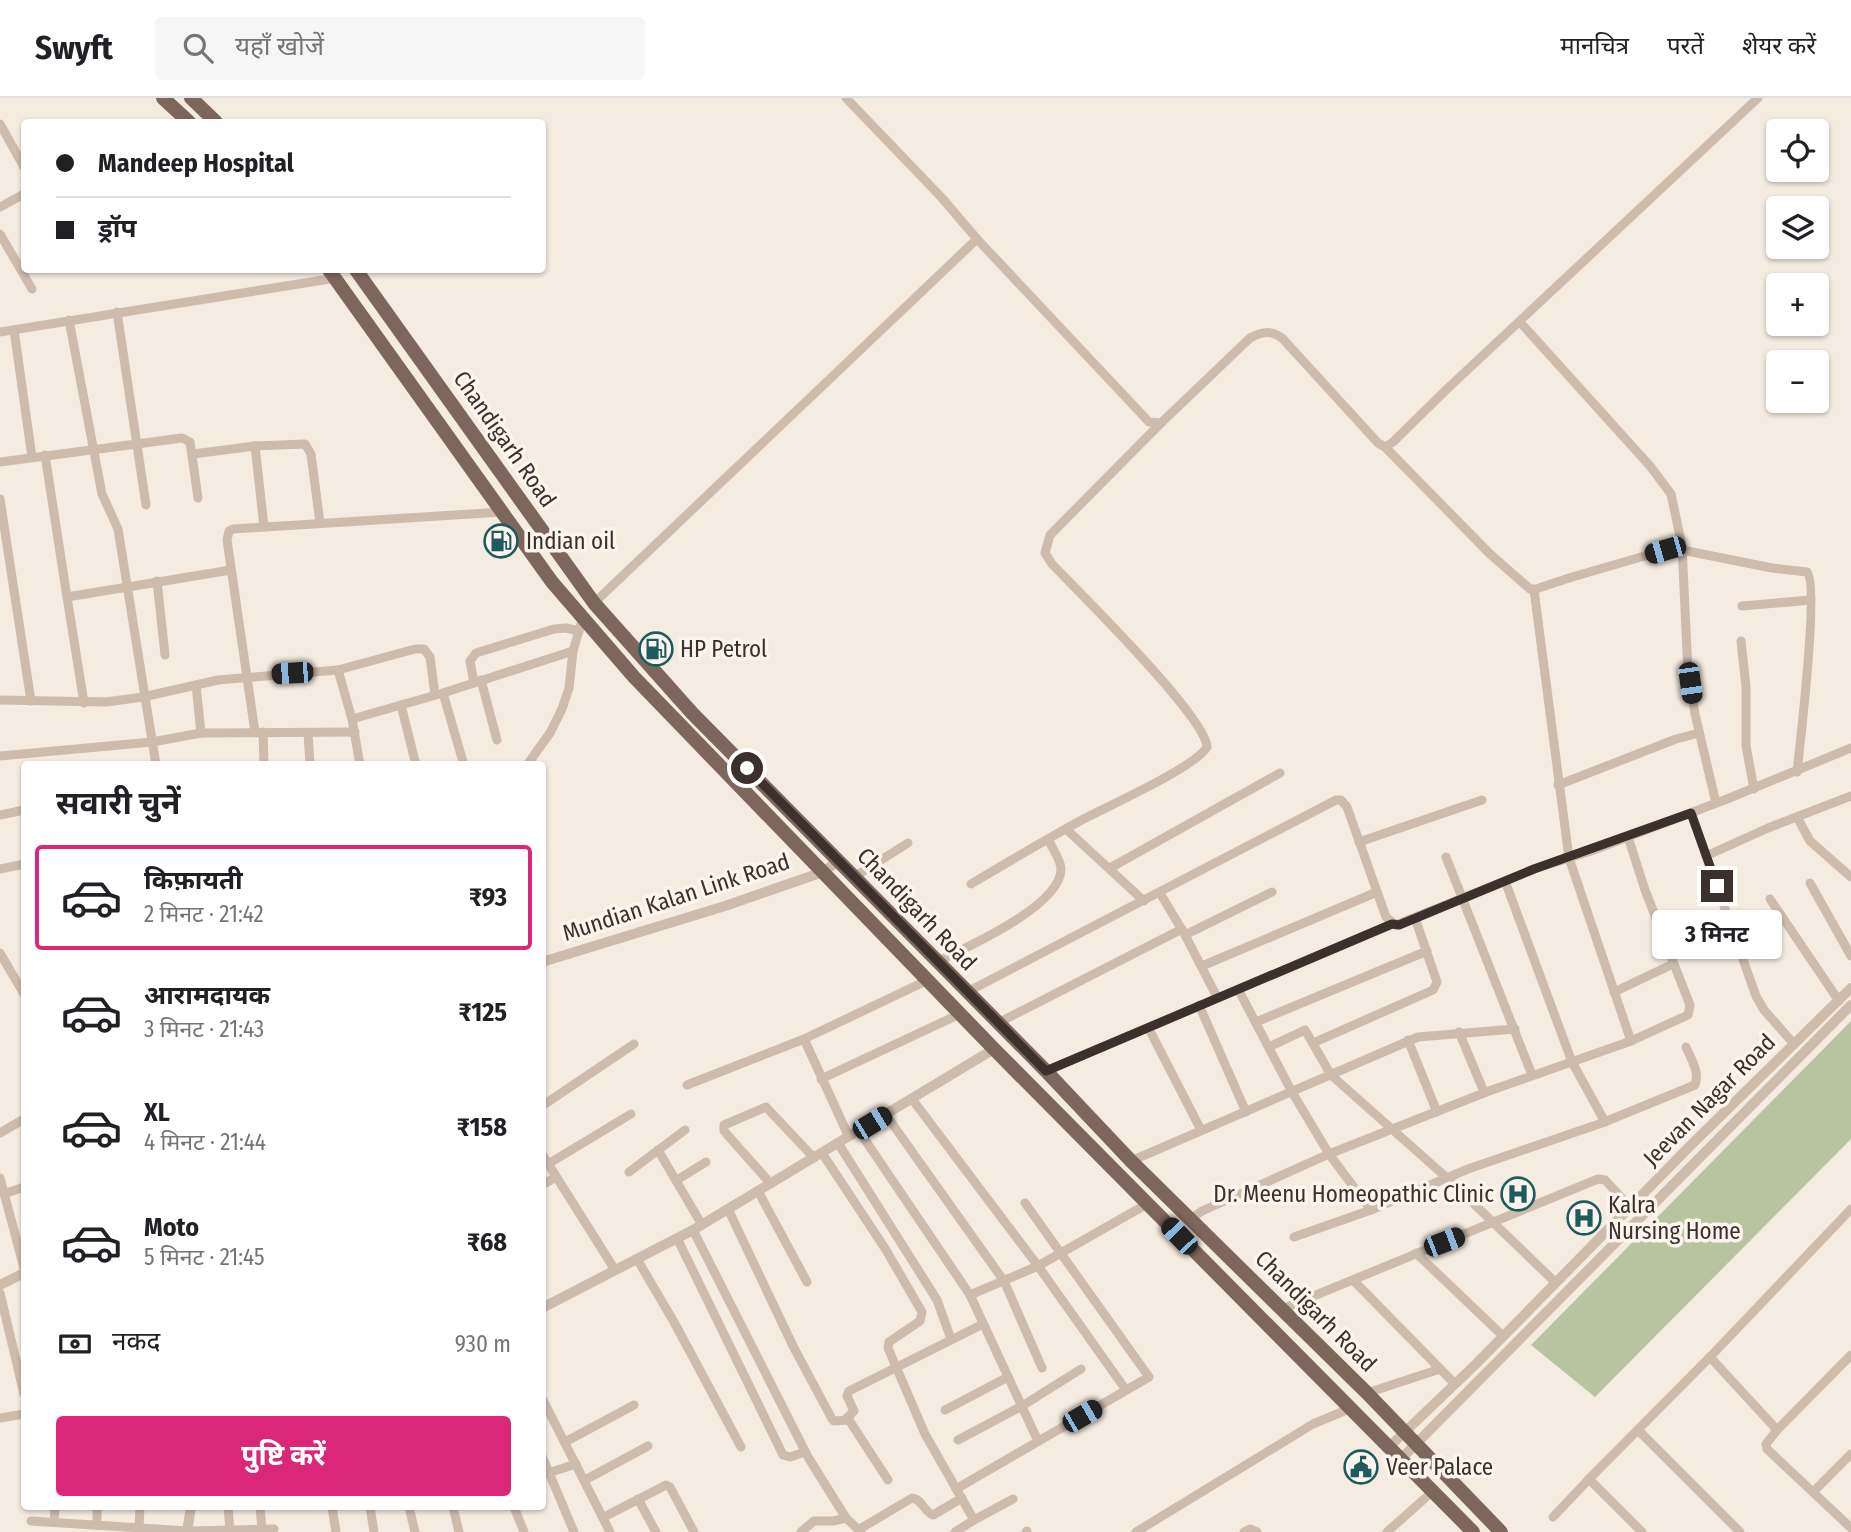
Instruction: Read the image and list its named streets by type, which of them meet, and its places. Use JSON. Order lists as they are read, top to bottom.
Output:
{
  "streets": {
    "main road": ["Chandigarh Road"],
    "street": ["Mundian Kalan Link Road", "Jeevan Nagar Road"]
  },
  "crossings": [
    ["Chandigarh Road", "Mundian Kalan Link Road"],
    ["Chandigarh Road", "Jeevan Nagar Road"]
  ],
  "places": {
    "fuel station": ["Indian oil", "HP Petrol"],
    "hospital": ["Dr. Meenu Homeopathic Clinic", "Kalra Nursing Home"],
    "public building": ["Veer Palace"]
  },
  "page": {
    "header": "Swyft",
    "search": "यहाँ खोजें",
    "nav": ["मानचित्र", "परतें", "शेयर करें"],
    "map_buttons": ["+", "−"],
    "banner": ["Mandeep Hospital", "ड्रॉप"],
    "heading": "सवारी चुनें",
    "list": [
      {
        "name": "किफ़ायती",
        "note": "2 मिनट · 21:42",
        "value": "₹93"
      },
      {
        "name": "आरामदायक",
        "note": "3 मिनट · 21:43",
        "value": "₹125"
      },
      {
        "name": "XL",
        "note": "4 मिनट · 21:44",
        "value": "₹158"
      },
      {
        "name": "Moto",
        "note": "5 मिनट · 21:45",
        "value": "₹68"
      }
    ],
    "bubble": "3 मिनट",
    "pay": ["नकद", "930 m"],
    "buttons": "पुष्टि करें"
  }
}
